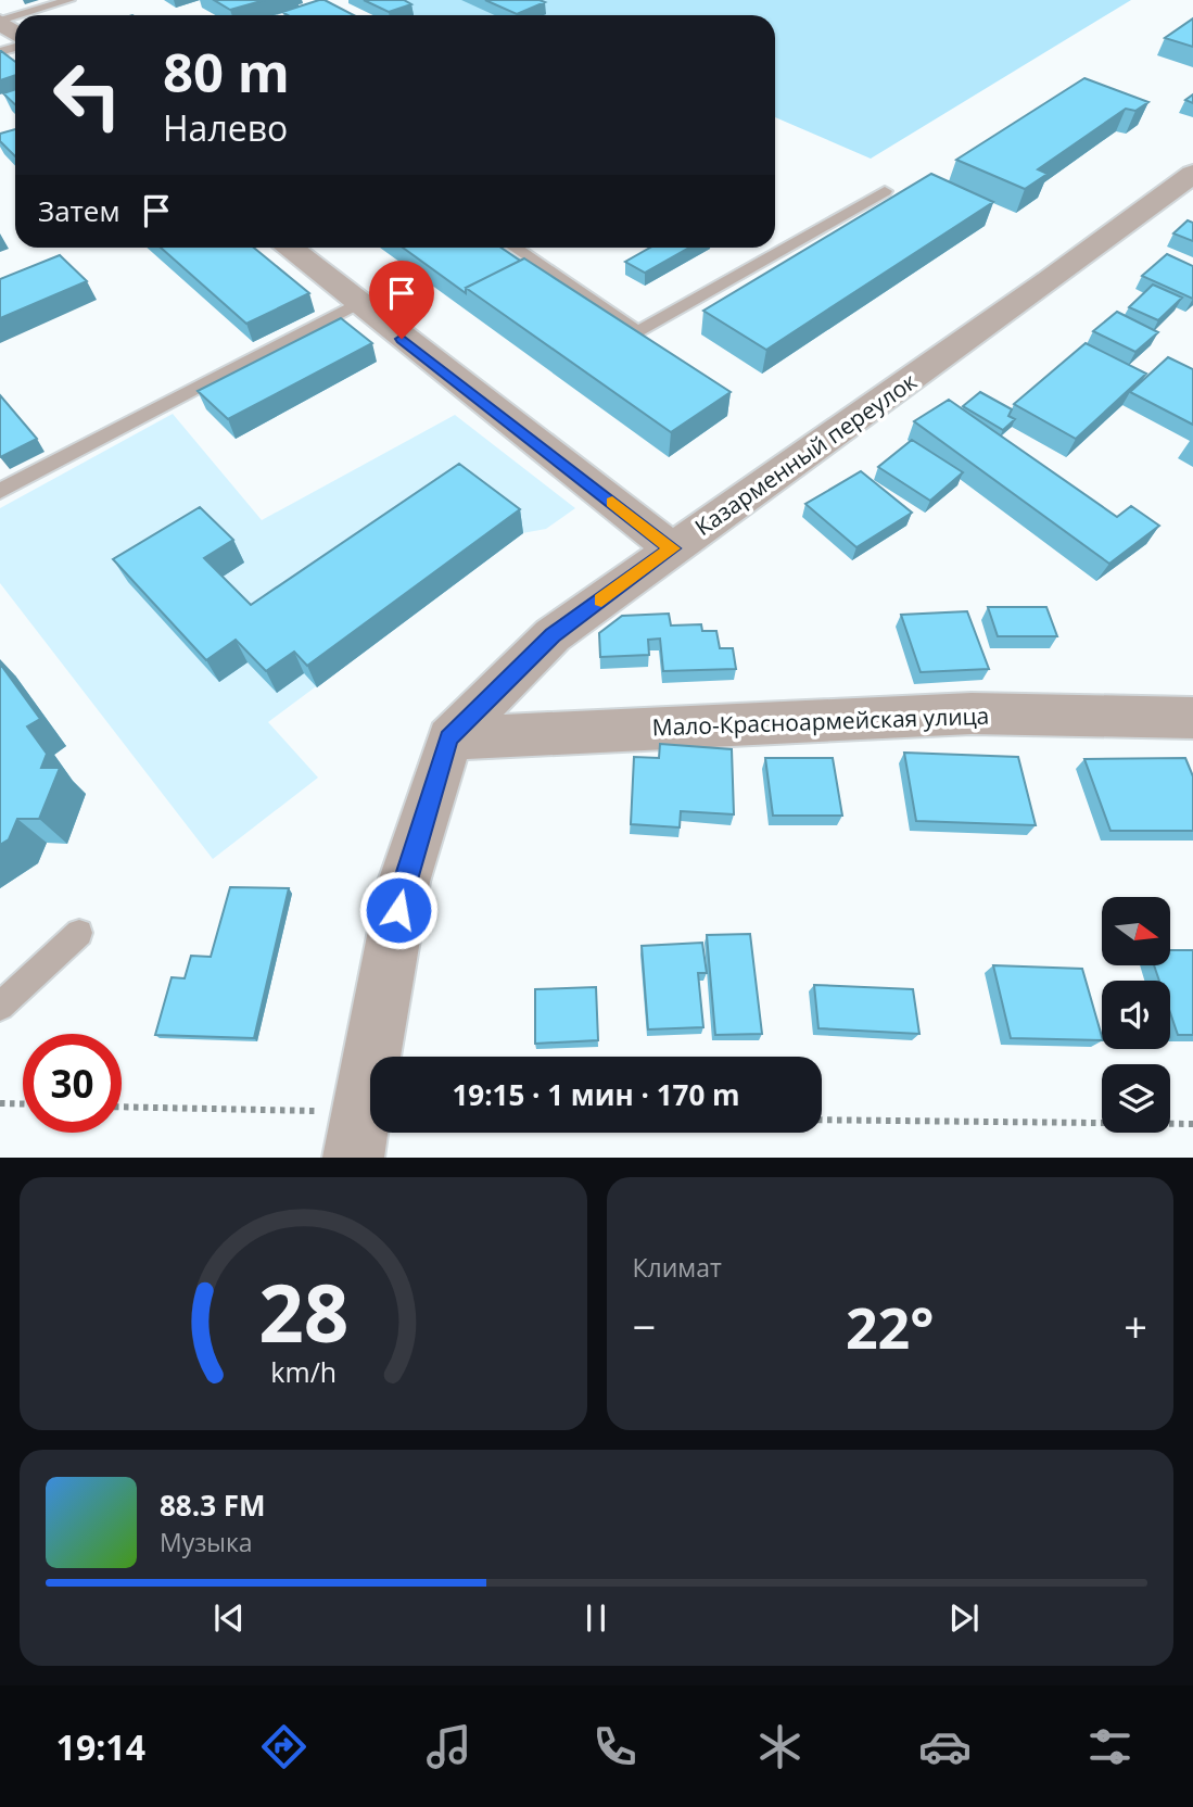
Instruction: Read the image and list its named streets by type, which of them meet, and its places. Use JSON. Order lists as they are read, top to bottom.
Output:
{
  "streets": {
    "street": ["Казарменный переулок", "Мало-Красноармейская улица"]
  },
  "crossings": [
    ["Казарменный переулок", "Мало-Красноармейская улица"]
  ],
  "north": "right",
  "page": {
    "turn": ["80 m", "Налево"],
    "then": "Затем",
    "limit": "30",
    "trip": "19:15 · 1 мин · 170 m",
    "tile": "Климат",
    "heat": ["−", "22°", "+"],
    "song": ["88.3 FM", "Музыка"],
    "tabs": "19:14",
    "gauge": ["28", "km/h"]
  }
}
